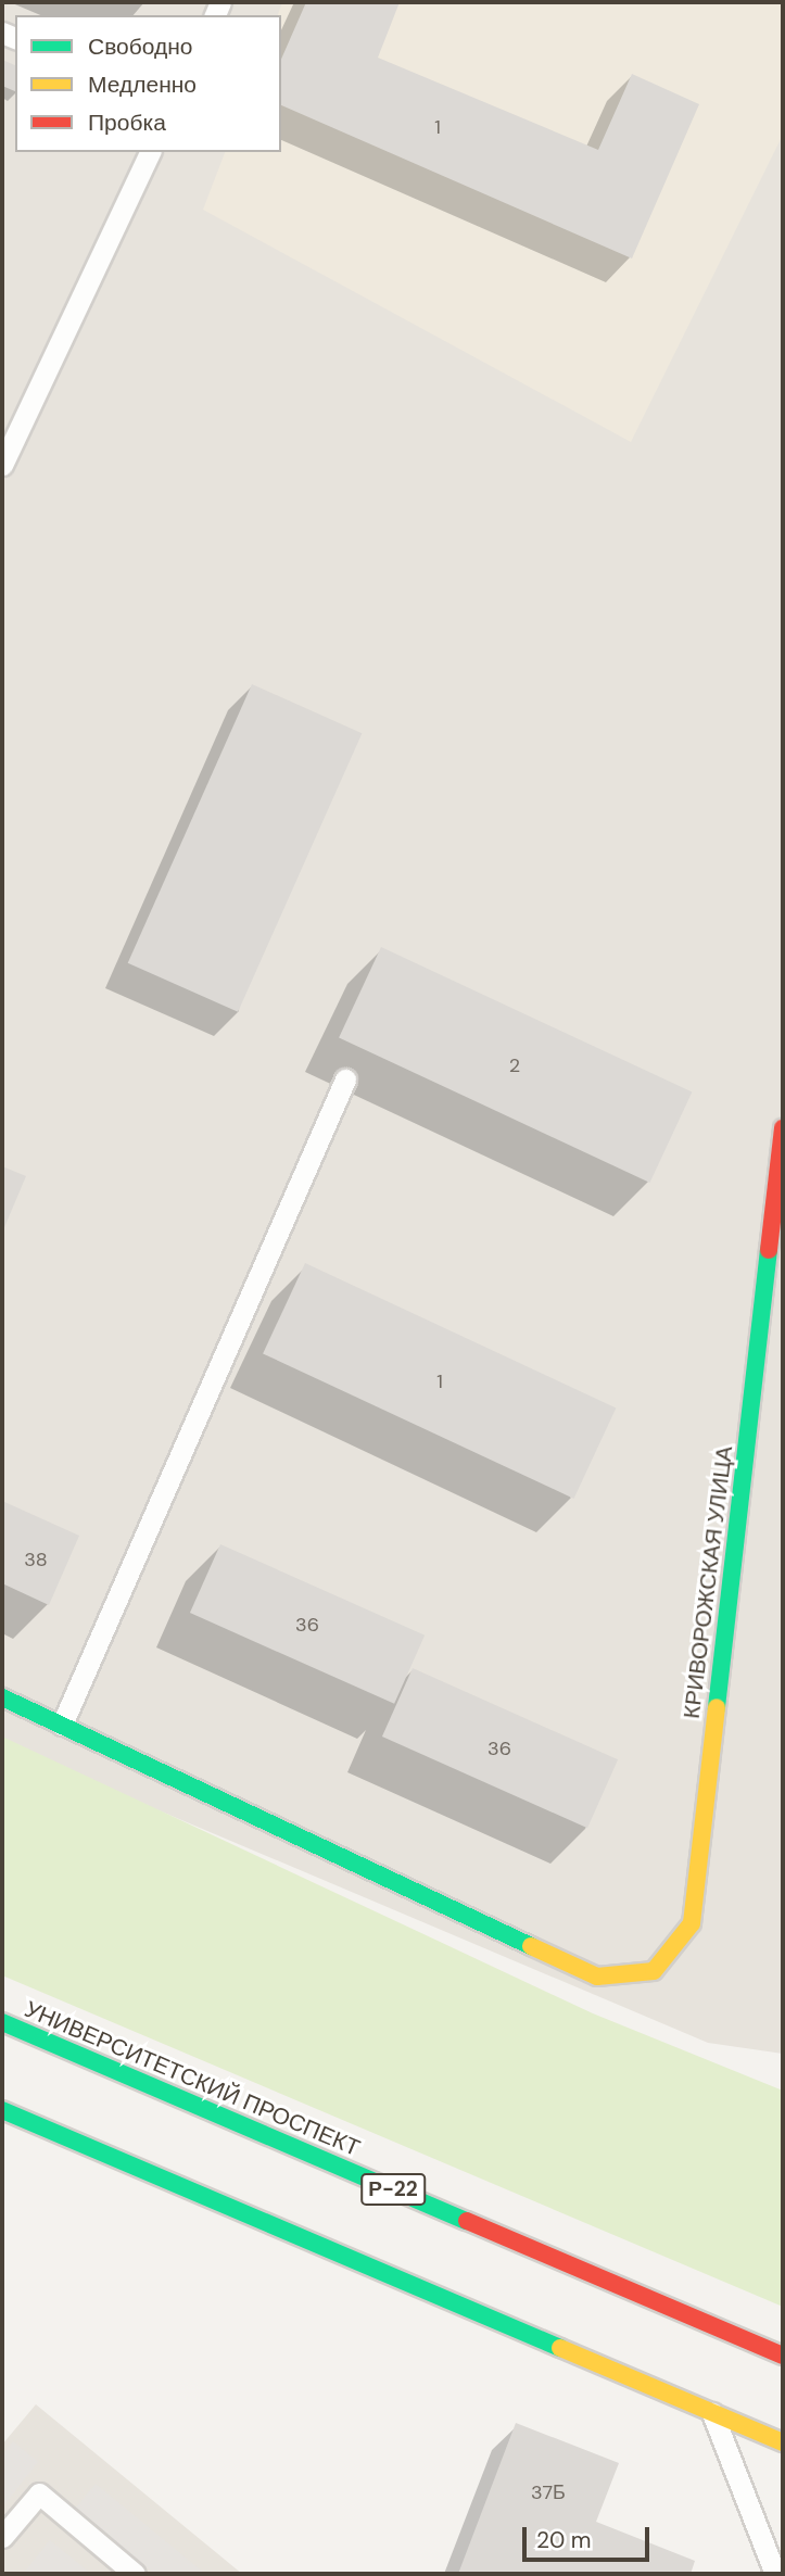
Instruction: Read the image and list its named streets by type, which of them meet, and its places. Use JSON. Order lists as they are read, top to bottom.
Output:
{
  "streets": {
    "main road": ["КРИВОРОЖСКАЯ УЛИЦА", "УНИВЕРСИТЕТСКИЙ ПРОСПЕКТ", "Р-22"]
  },
  "house_numbers": [
    "1",
    "2",
    "1",
    "38",
    "36",
    "36",
    "37Б"
  ],
  "legend": ["Свободно", "Медленно", "Пробка"],
  "scale_bar": "20 m"
}
